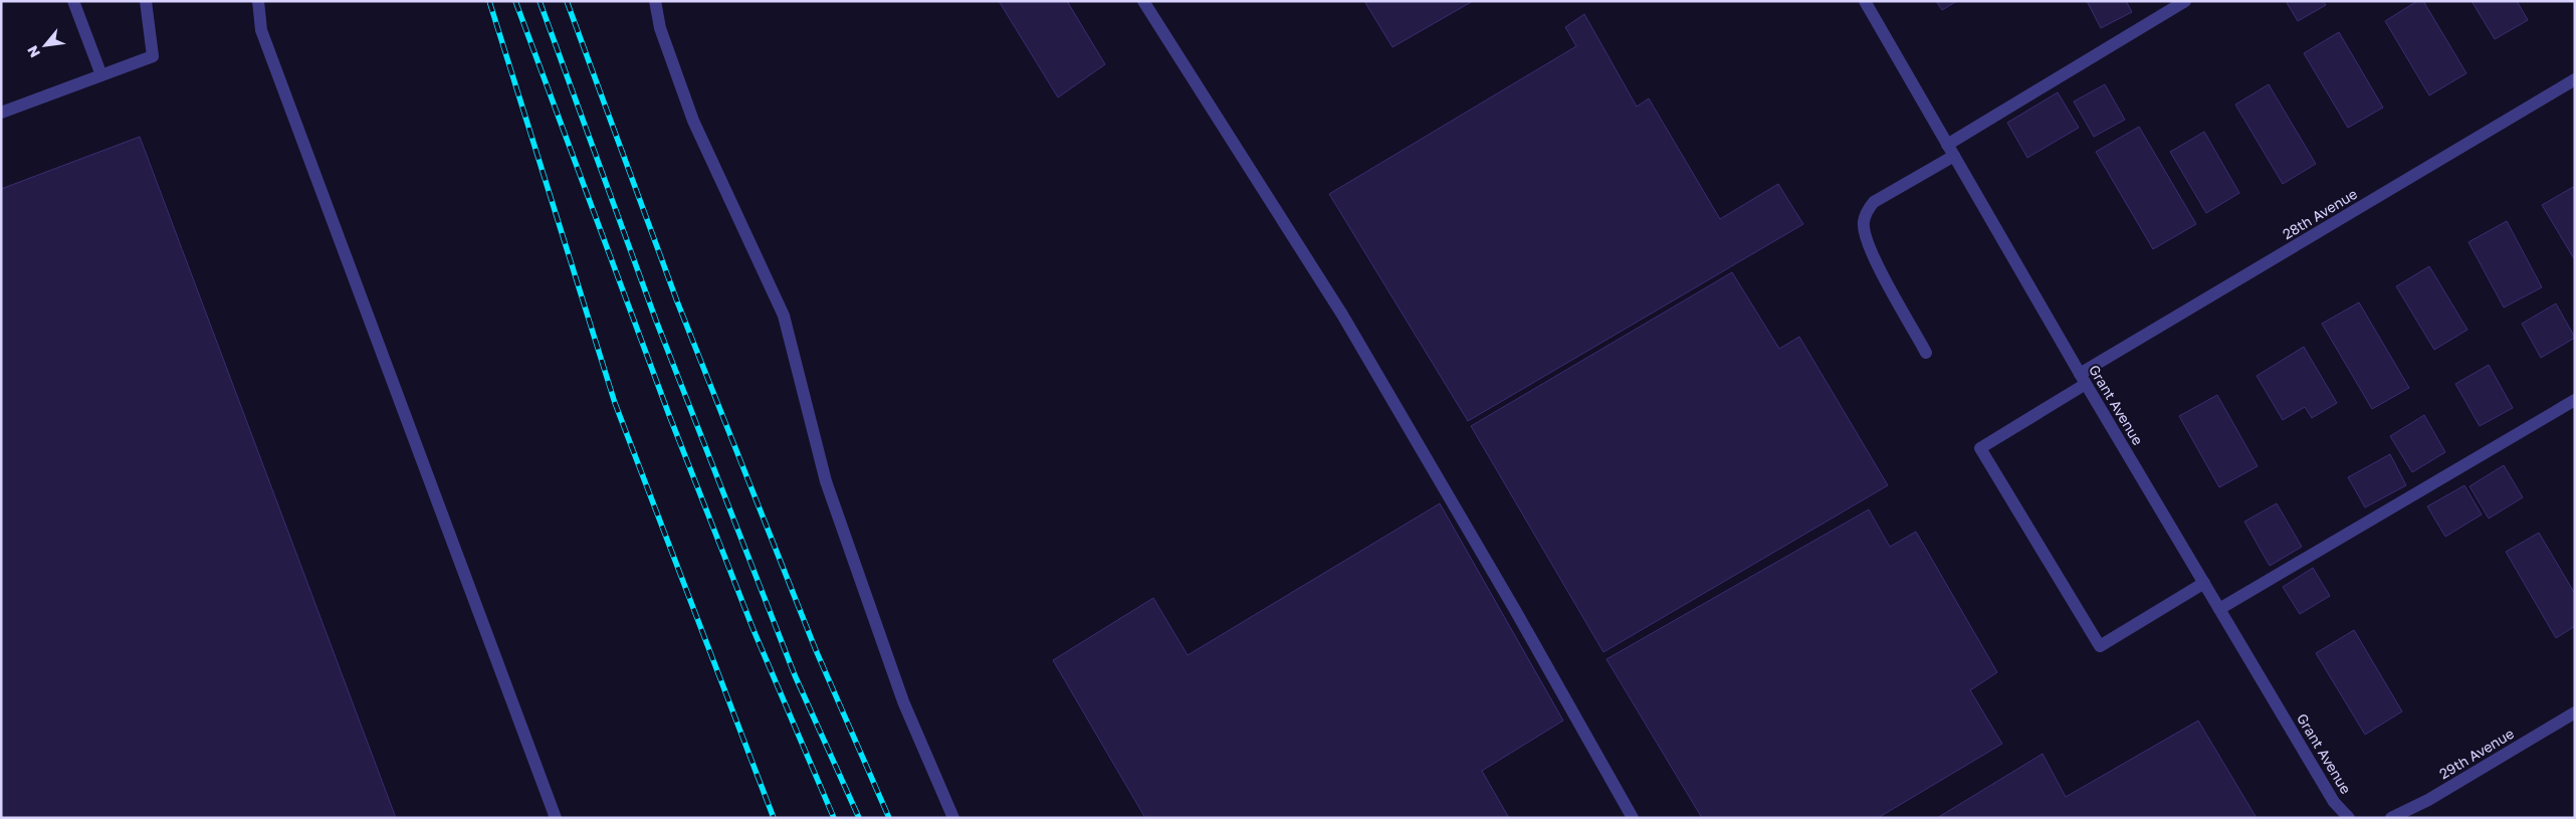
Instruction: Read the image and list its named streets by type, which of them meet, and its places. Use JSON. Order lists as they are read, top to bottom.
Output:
{
  "streets": {
    "street": ["28th Avenue", "Grant Avenue", "29th Avenue"]
  },
  "crossings": [
    ["28th Avenue", "Grant Avenue"]
  ],
  "north": "bottom left"
}
